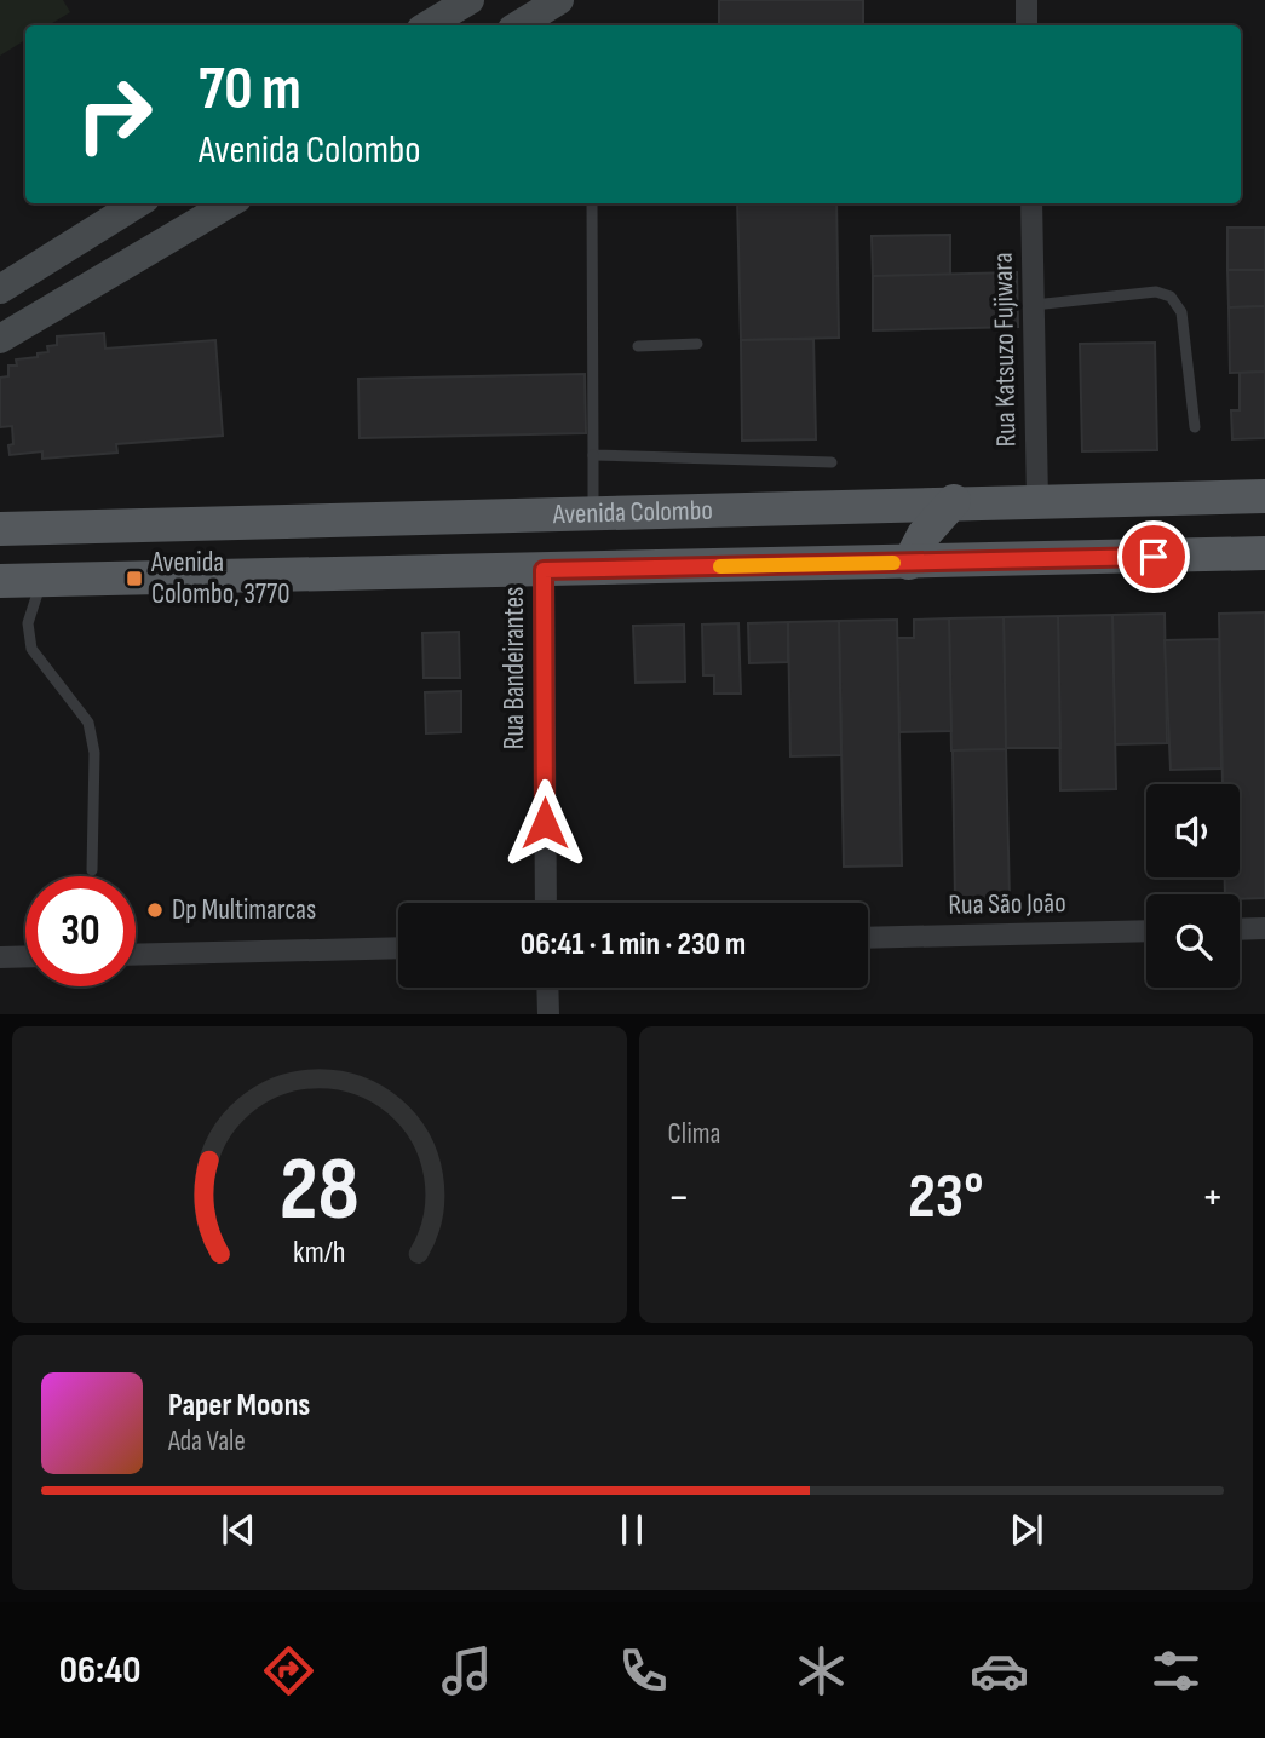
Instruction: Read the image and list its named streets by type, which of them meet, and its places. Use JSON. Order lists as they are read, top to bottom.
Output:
{
  "streets": {
    "main road": ["Avenida Colombo"],
    "street": ["Rua Katsuzo Fujiwara", "Rua Bandeirantes", "Rua São João"]
  },
  "crossings": [
    ["Rua Katsuzo Fujiwara", "Avenida Colombo"],
    ["Avenida Colombo", "Rua Bandeirantes"]
  ],
  "places": {
    "transit": ["Avenida Colombo, 3770"],
    "other": ["Dp Multimarcas"]
  },
  "page": {
    "turn": ["70 m", "Avenida Colombo"],
    "limit": "30",
    "trip": "06:41 · 1 min · 230 m",
    "tile": "Clima",
    "heat": ["−", "23°", "+"],
    "song": ["Paper Moons", "Ada Vale"],
    "tabs": "06:40",
    "gauge": ["28", "km/h"]
  }
}
